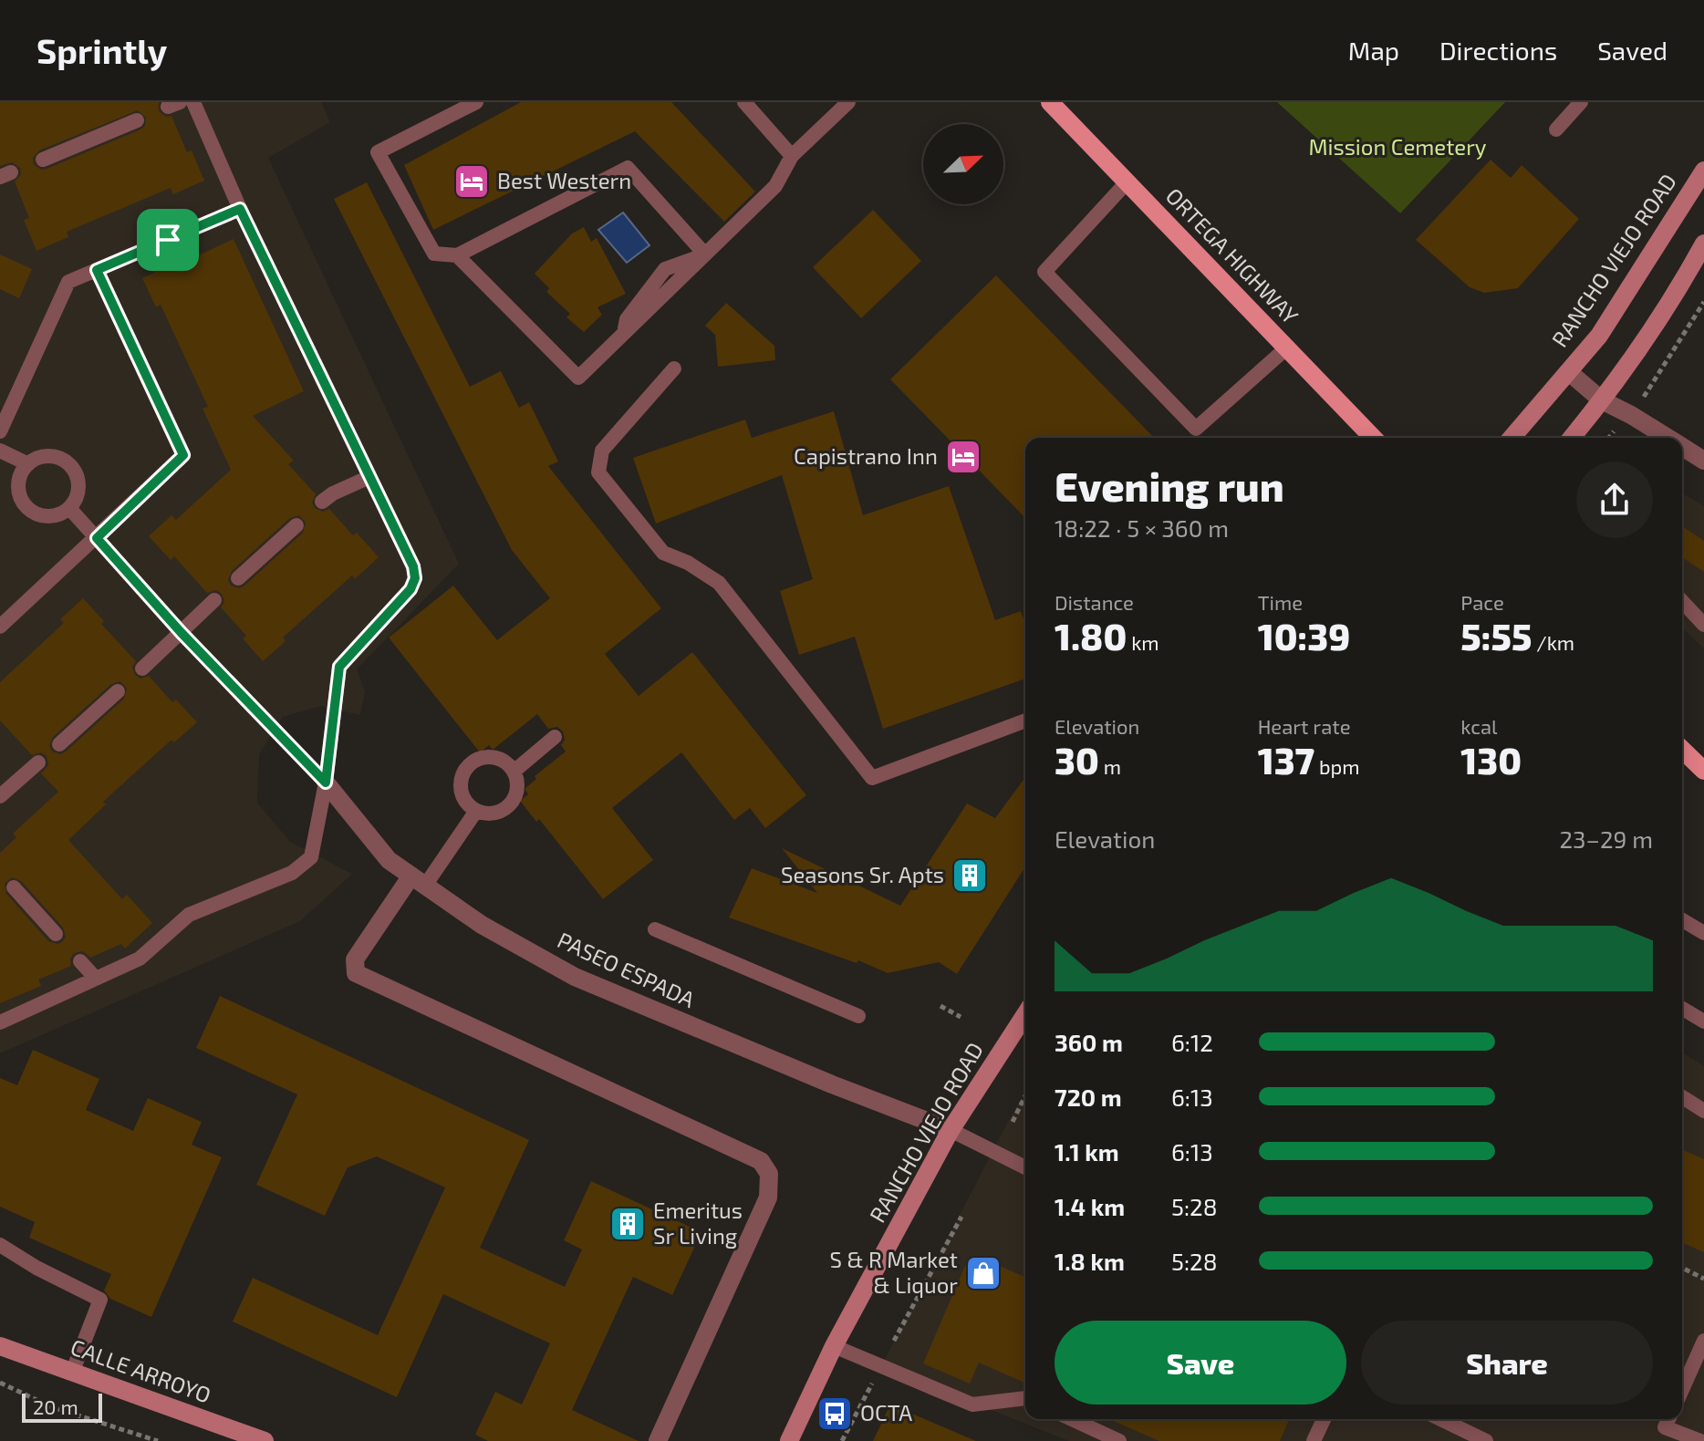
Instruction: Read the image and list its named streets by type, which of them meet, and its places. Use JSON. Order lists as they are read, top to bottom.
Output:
{
  "streets": {
    "main road": ["ORTEGA HIGHWAY", "RANCHO VIEJO ROAD", "CALLE ARROYO"],
    "street": ["PASEO ESPADA"]
  },
  "crossings": [
    ["RANCHO VIEJO ROAD", "PASEO ESPADA"]
  ],
  "parks": ["Mission Cemetery"],
  "places": {
    "hotel": ["Best Western", "Capistrano Inn"],
    "building": ["Seasons Sr. Apts", "Emeritus Sr Living"],
    "shop": ["S & R Market & Liquor"],
    "bus stop": ["OCTA"]
  },
  "scale_bar": "20 m",
  "north": "top right",
  "page": {
    "header": "Sprintly",
    "nav": ["Map", "Directions", "Saved"],
    "heading": ["Evening run", "18:22 · 5 × 360 m"],
    "stats": [
      ["Distance", "1.80 km"],
      ["Time", "10:39"],
      ["Pace", "5:55 /km"],
      ["Elevation", "30 m"],
      ["Heart rate", "137 bpm"],
      ["kcal", "130"]
    ],
    "chart": ["Elevation", "23–29 m"],
    "list": [
      {
        "name": "360 m",
        "note": "6:12"
      },
      {
        "name": "720 m",
        "note": "6:13"
      },
      {
        "name": "1.1 km",
        "note": "6:13"
      },
      {
        "name": "1.4 km",
        "note": "5:28"
      },
      {
        "name": "1.8 km",
        "note": "5:28"
      }
    ],
    "buttons": ["Save", "Share"],
    "scale": "20 m"
  }
}
